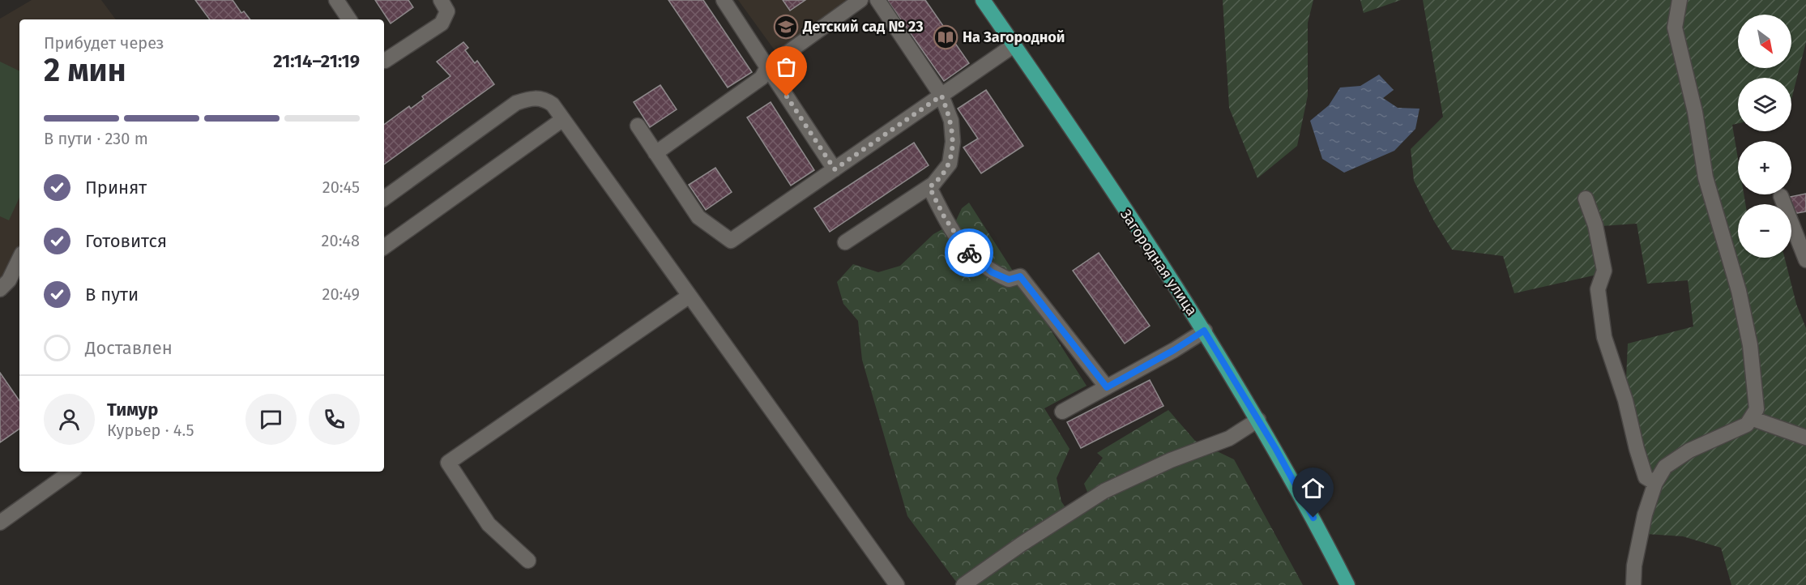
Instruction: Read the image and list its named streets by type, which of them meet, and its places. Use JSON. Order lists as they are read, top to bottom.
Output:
{
  "streets": {
    "main road": ["Загородная улица"]
  },
  "places": {
    "school or university": ["Детский сад № 23"],
    "library": ["На Загородной"]
  },
  "north": "bottom right",
  "page": {
    "map_buttons": ["+", "−"],
    "heading": ["2 мин", "Прибудет через", "21:14–21:19"],
    "panel": ["Тимур", "Курьер · 4.5"],
    "bar": "В пути · 230 m",
    "list": [
      ["Принят", "20:45"],
      ["Готовится", "20:48"],
      ["В пути", "20:49"],
      "Доставлен"
    ]
  }
}
